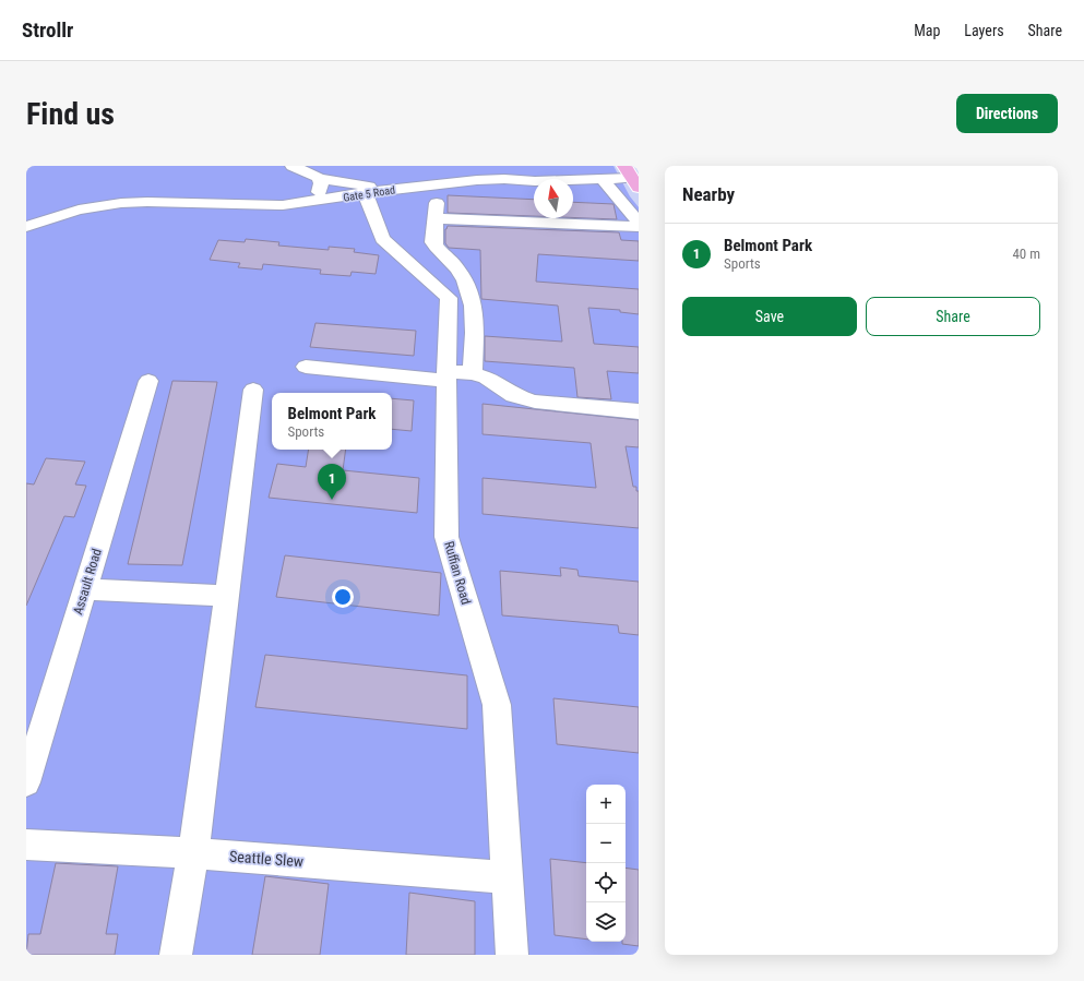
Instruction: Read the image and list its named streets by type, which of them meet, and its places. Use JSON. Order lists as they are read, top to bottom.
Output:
{
  "streets": {
    "street": [
      "Gate 5 Road",
      "Ruffian Road",
      "Assault Road",
      "Seattle Slew"
    ]
  },
  "crossings": [
    ["Gate 5 Road", "Ruffian Road"],
    ["Ruffian Road", "Seattle Slew"]
  ],
  "north": "top",
  "page": {
    "header": "Strollr",
    "nav": ["Map", "Layers", "Share"],
    "buttons": [
      "Directions",
      ["Save", "Share"]
    ],
    "title": "Find us",
    "heading": "Nearby",
    "list": [
      {
        "mark": "1",
        "name": "Belmont Park",
        "note": "Sports",
        "value": "40 m"
      }
    ],
    "popup": ["Belmont Park", "Sports"],
    "pins": "1",
    "map_buttons": ["+", "−"]
  }
}
